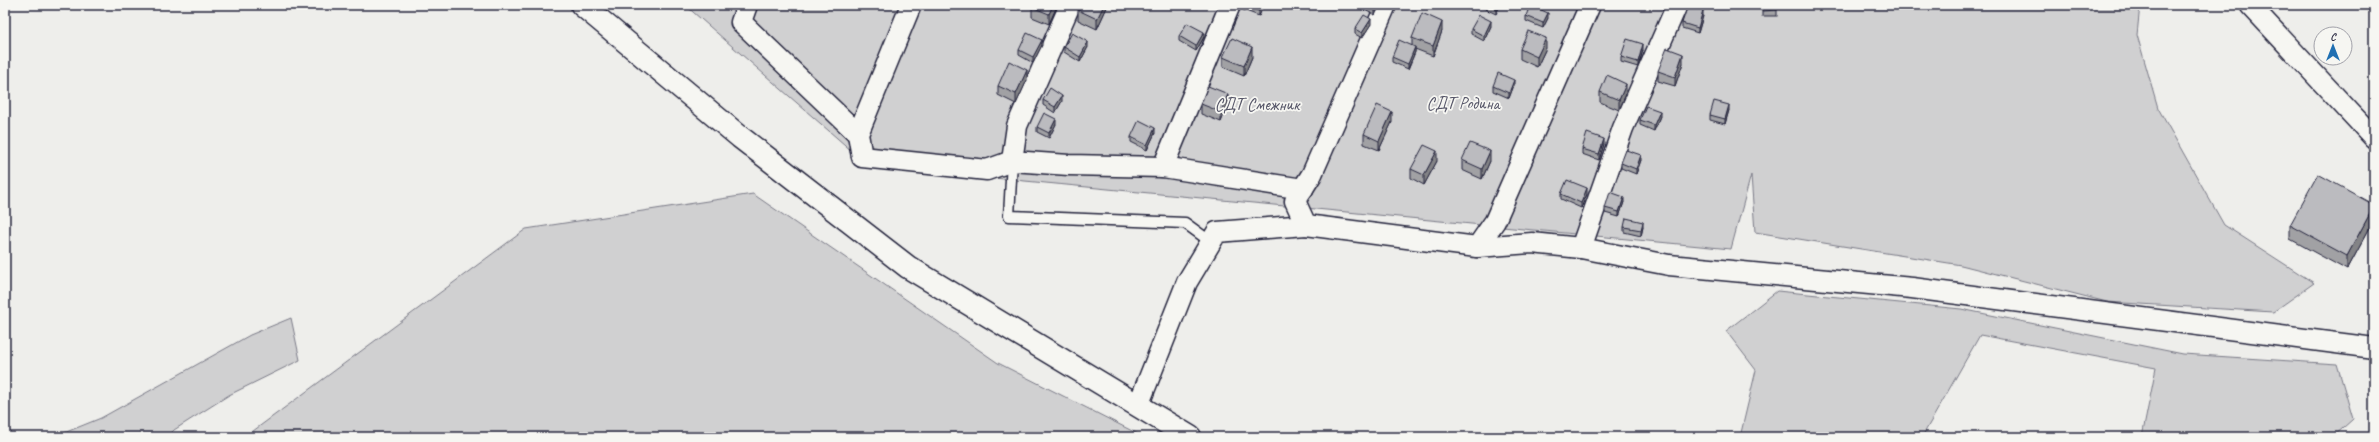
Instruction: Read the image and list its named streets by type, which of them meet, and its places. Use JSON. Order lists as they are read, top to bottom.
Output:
{
  "parks": ["СДТ Родина", "СДТ Смежник"],
  "north": "top"
}
